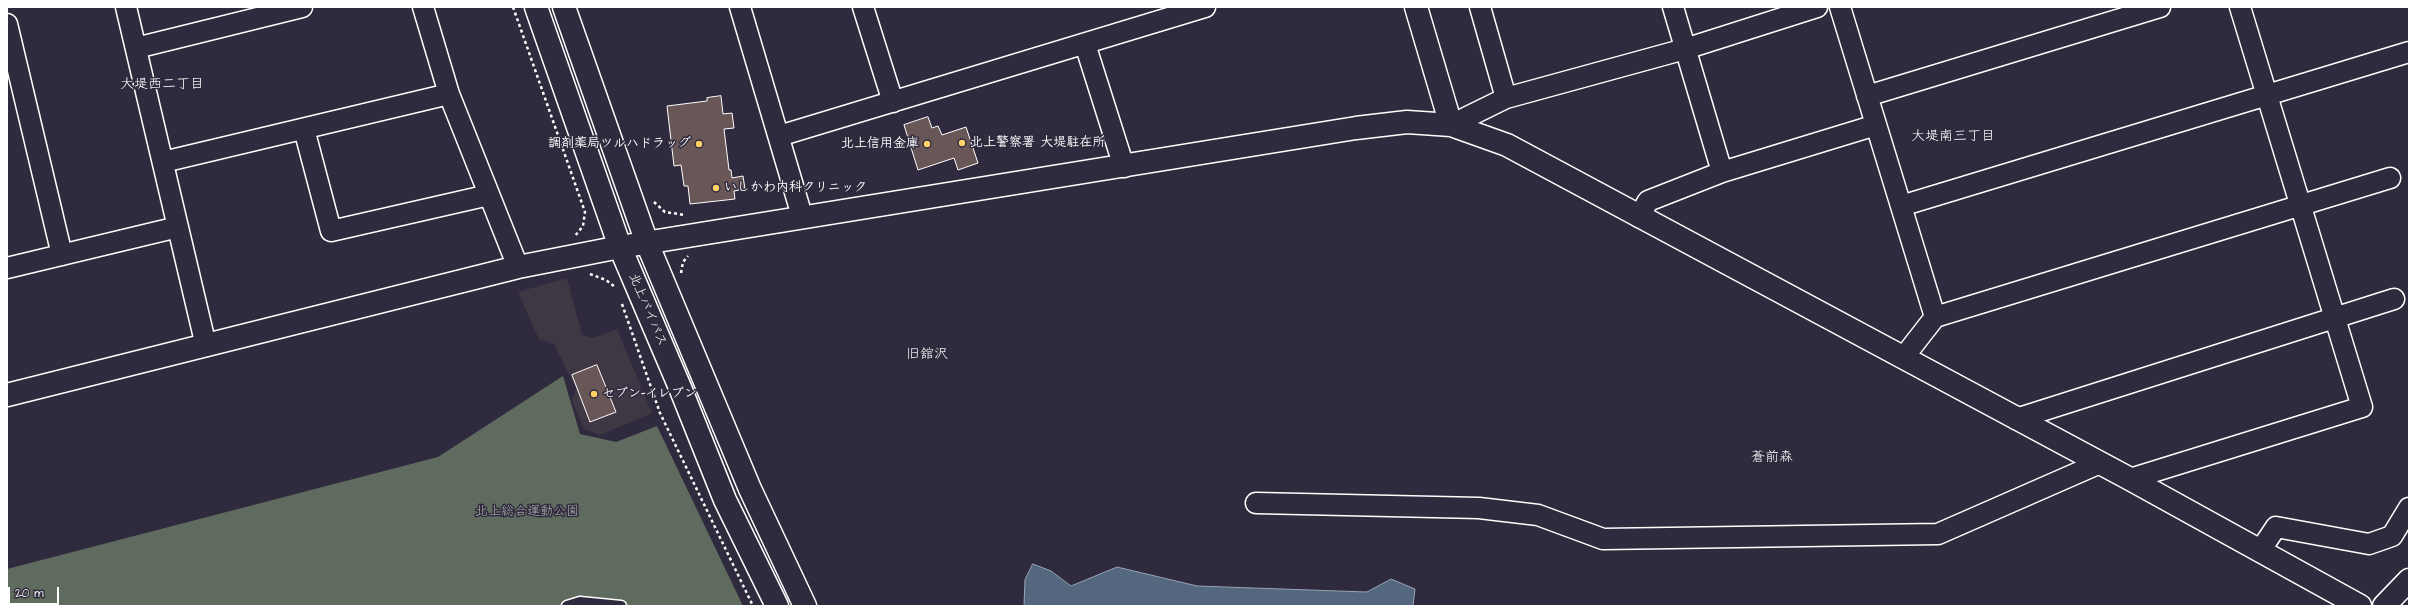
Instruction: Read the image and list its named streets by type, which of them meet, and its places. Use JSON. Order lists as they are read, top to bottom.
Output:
{
  "streets": {
    "main road": ["北上バイパス"]
  },
  "districts": [
    "大堤西二丁目",
    "大堤南三丁目",
    "旧舘沢",
    "蒼前森"
  ],
  "parks": ["北上総合運動公園"],
  "places": [
    "北上警察署 大堤駐在所",
    "調剤薬局ツルハドラッグ",
    "北上信用金庫",
    "いしかわ内科クリニック",
    "セブン-イレブン"
  ],
  "scale_bar": "20 m"
}
